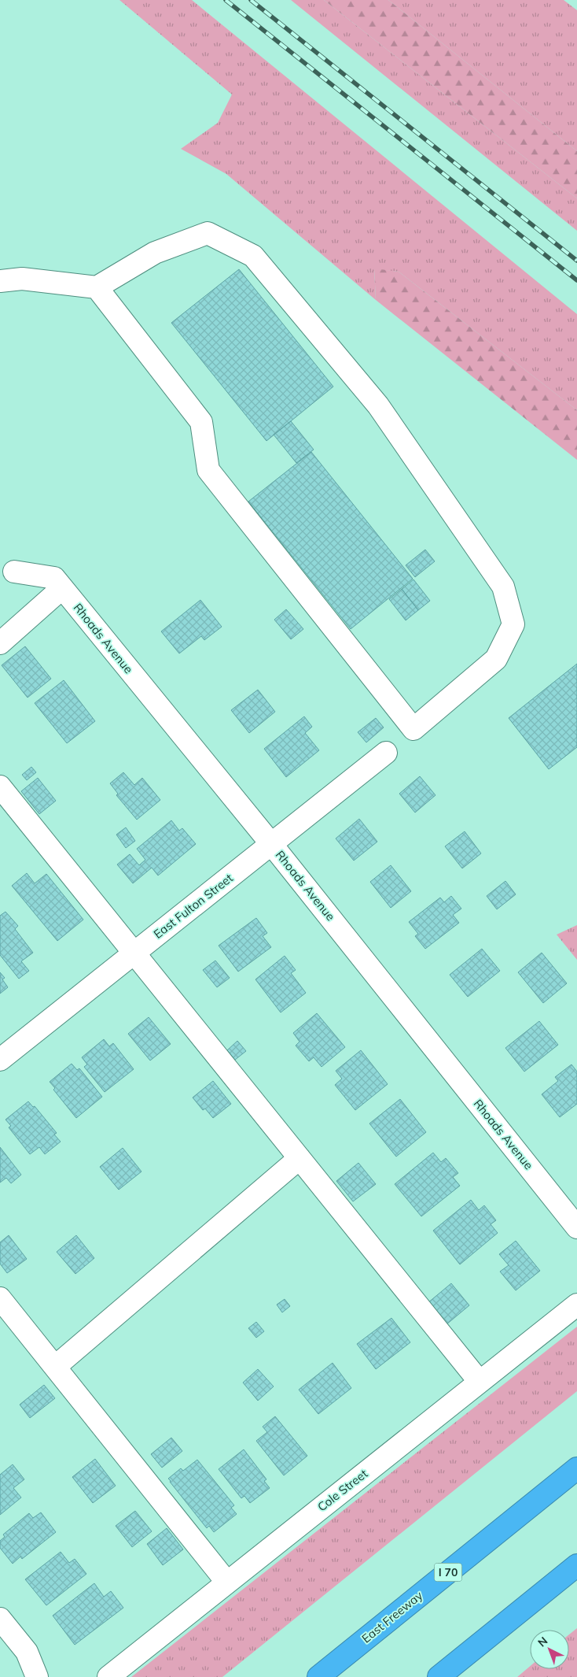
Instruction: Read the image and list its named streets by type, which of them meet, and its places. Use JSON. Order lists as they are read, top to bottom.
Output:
{
  "streets": {
    "highway": ["I 70", "East Freeway"],
    "street": ["Rhoads Avenue", "East Fulton Street", "Cole Street"]
  },
  "crossings": [
    ["Rhoads Avenue", "East Fulton Street"]
  ],
  "north": "top left"
}
